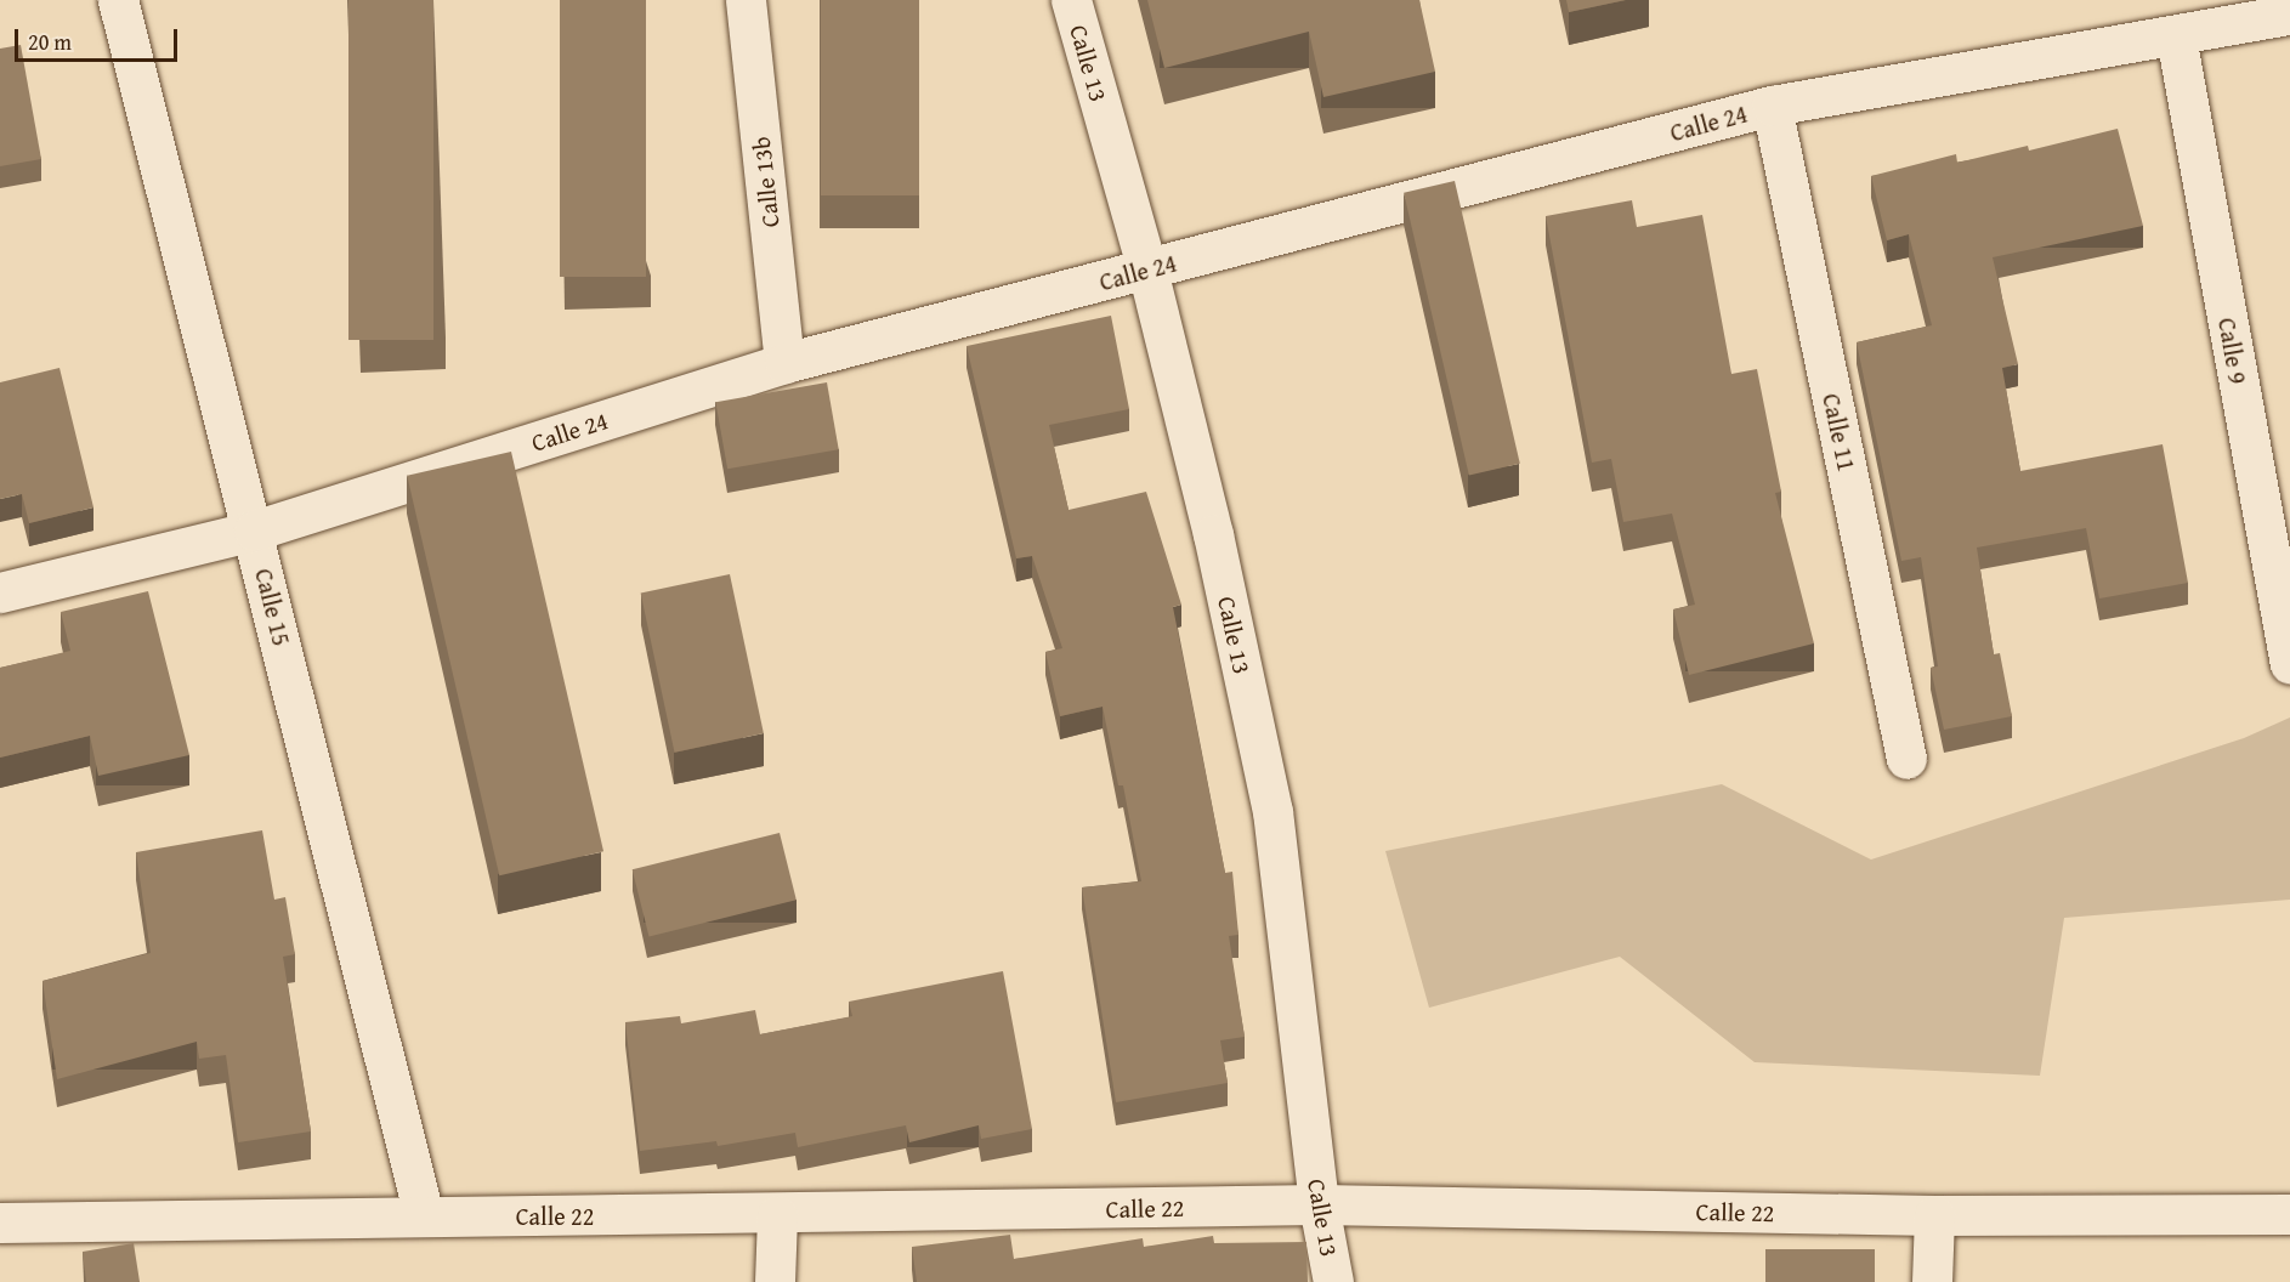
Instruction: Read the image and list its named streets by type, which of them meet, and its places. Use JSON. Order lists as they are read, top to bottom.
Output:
{
  "streets": {
    "street": [
      "Calle 13",
      "Calle 24",
      "Calle 13b",
      "Calle 9",
      "Calle 11",
      "Calle 15",
      "Calle 22"
    ]
  },
  "crossings": [
    ["Calle 13", "Calle 24"],
    ["Calle 13", "Calle 22"],
    ["Calle 24", "Calle 13b"],
    ["Calle 24", "Calle 9"],
    ["Calle 24", "Calle 11"],
    ["Calle 24", "Calle 15"],
    ["Calle 15", "Calle 22"]
  ],
  "scale_bar": "20 m"
}
